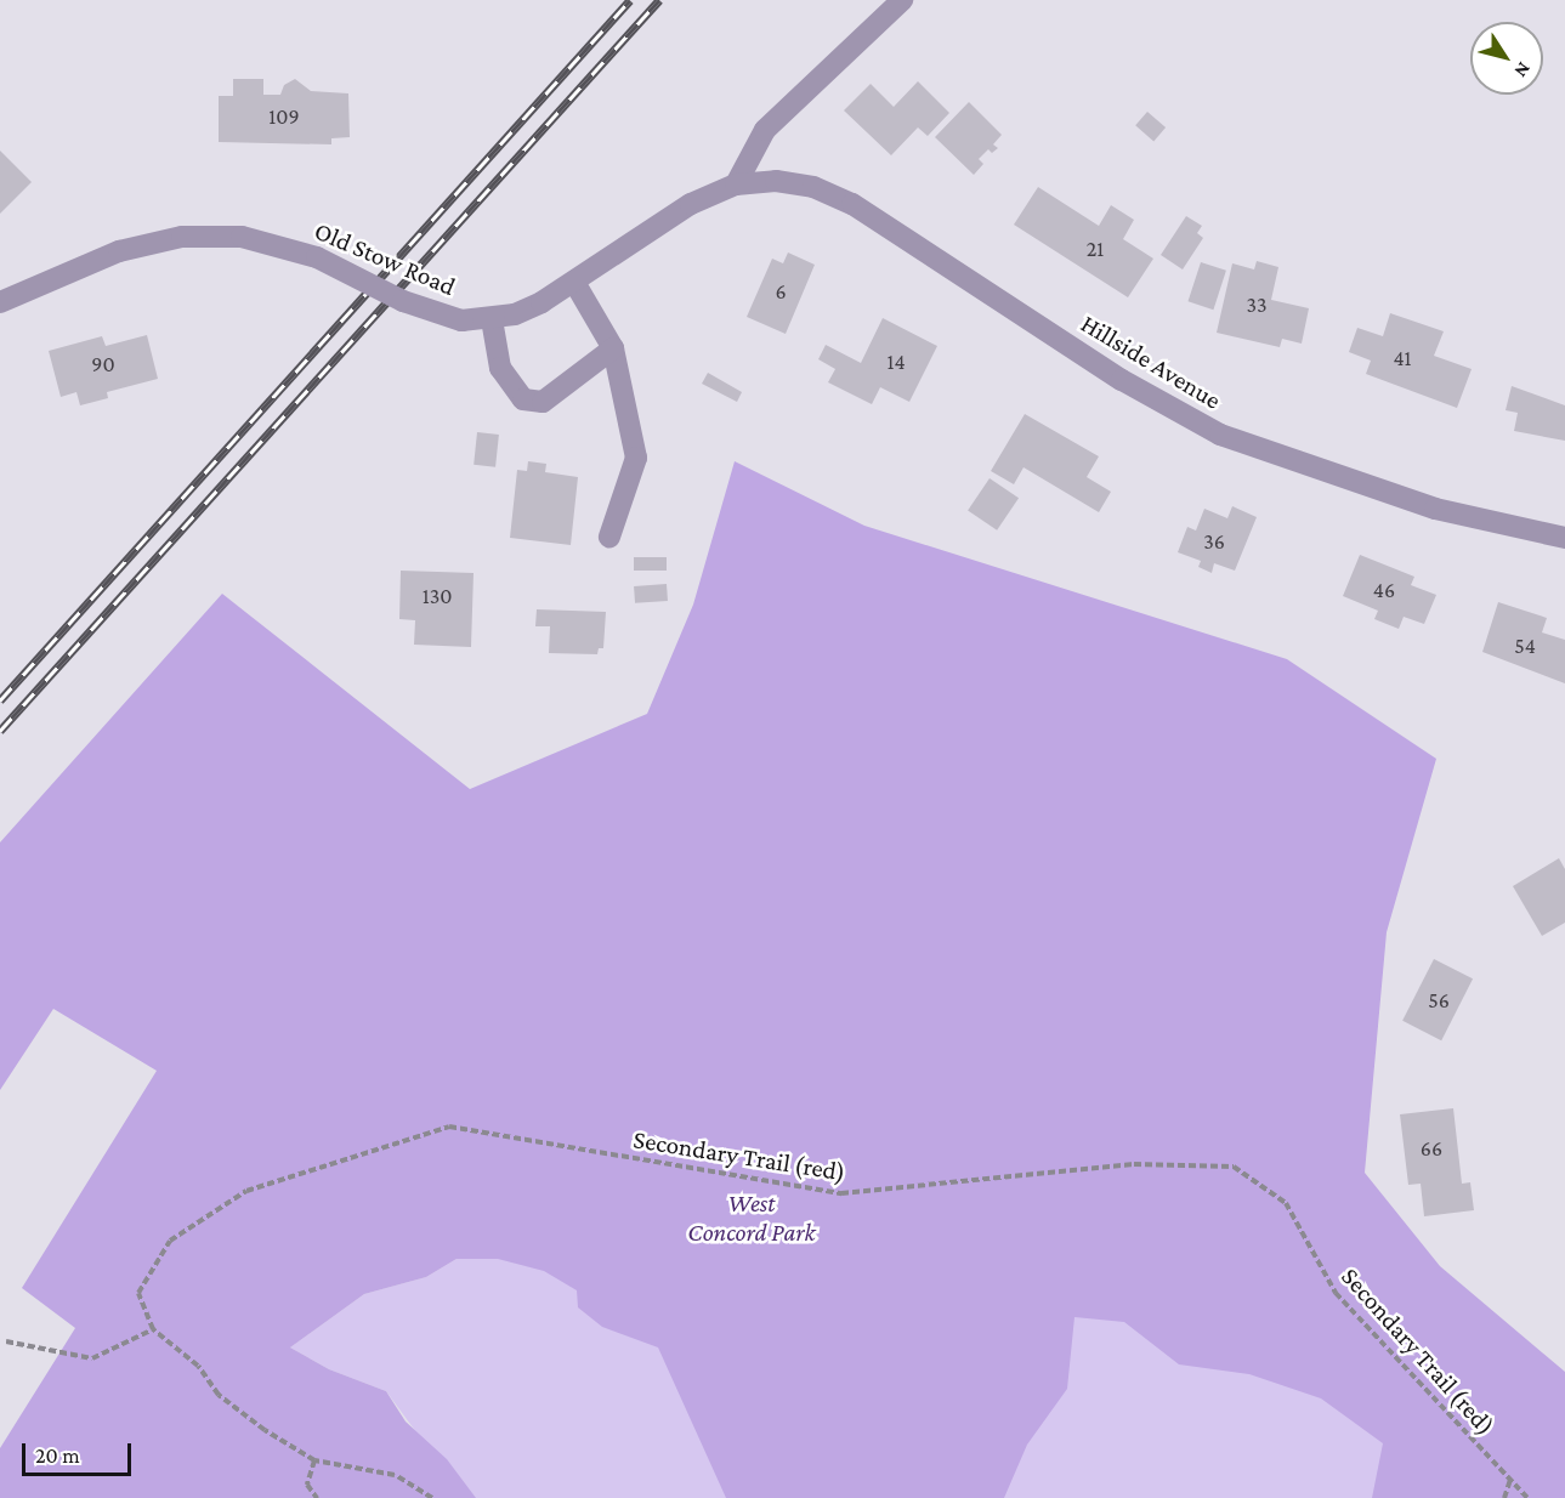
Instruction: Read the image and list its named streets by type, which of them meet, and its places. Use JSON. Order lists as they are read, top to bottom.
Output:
{
  "streets": {
    "street": ["Old Stow Road", "Hillside Avenue"],
    "path": ["Secondary Trail (red)"]
  },
  "crossings": [
    ["Old Stow Road", "Hillside Avenue"]
  ],
  "parks": ["West Concord Park"],
  "house_numbers": [
    "109",
    "21",
    "6",
    "33",
    "41",
    "14",
    "90",
    "36",
    "46",
    "130",
    "54",
    "56",
    "66"
  ],
  "scale_bar": "20 m",
  "north": "bottom right"
}
